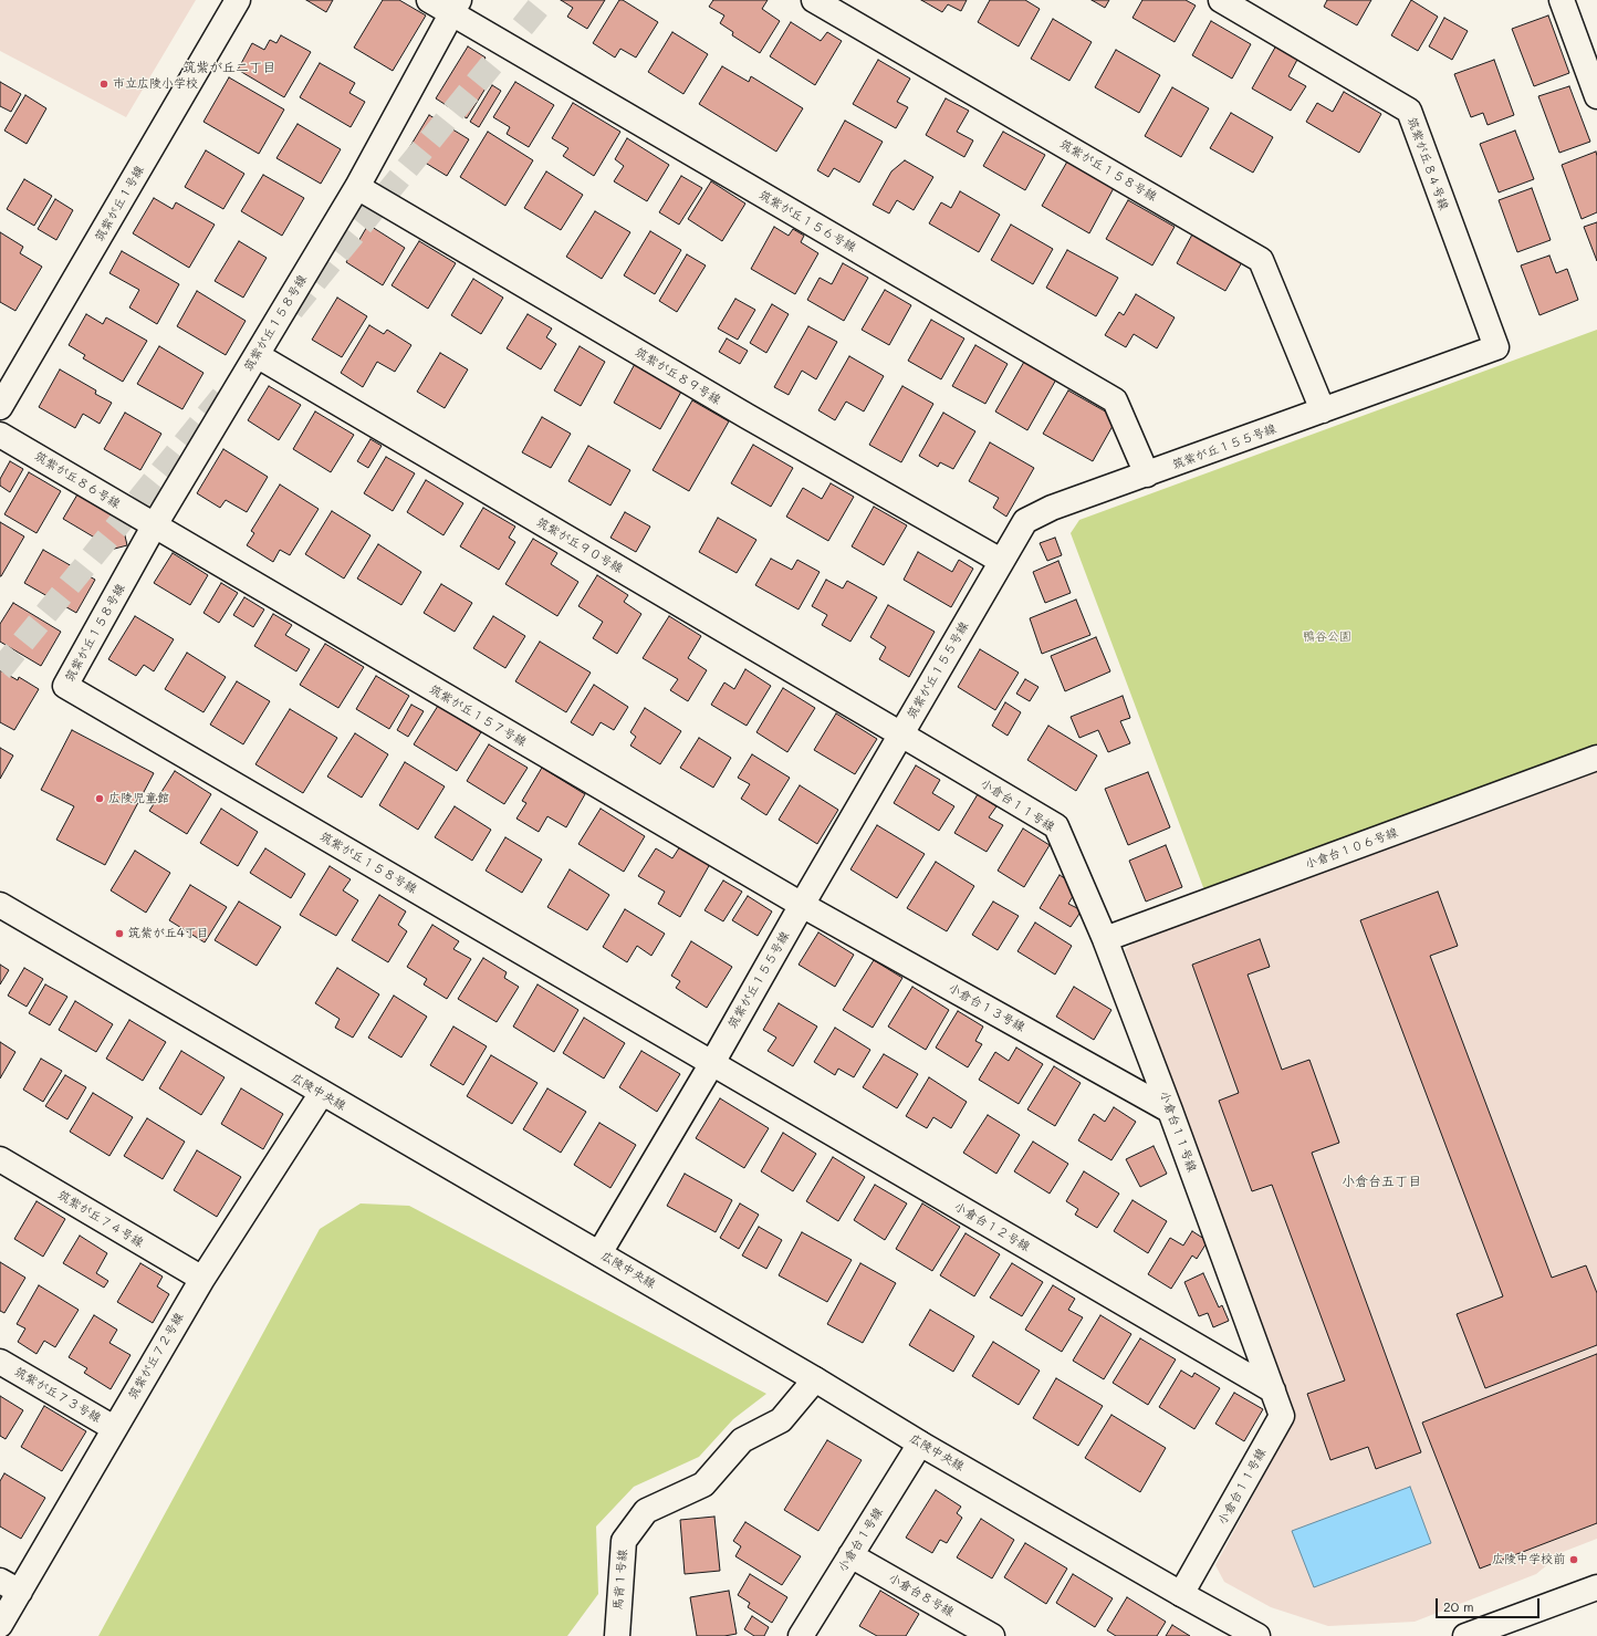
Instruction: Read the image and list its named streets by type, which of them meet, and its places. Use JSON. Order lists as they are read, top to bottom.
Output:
{
  "streets": {
    "street": [
      "筑紫が丘８４号線",
      "筑紫が丘１５８号線",
      "筑紫が丘１号線",
      "筑紫が丘１５６号線",
      "筑紫が丘８９号線",
      "筑紫が丘１５５号線",
      "筑紫が丘８６号線",
      "筑紫が丘９０号線",
      "筑紫が丘１５７号線",
      "小倉台１１号線",
      "小倉台１０６号線",
      "小倉台１３号線",
      "広陵中央線",
      "筑紫が丘７４号線",
      "小倉台１２号線",
      "筑紫が丘７２号線",
      "筑紫が丘７３号線",
      "小倉台１号線",
      "馬背１号線",
      "小倉台８号線"
    ]
  },
  "crossings": [
    ["筑紫が丘８４号線", "筑紫が丘１５５号線"],
    ["筑紫が丘１５８号線", "筑紫が丘１５６号線"],
    ["筑紫が丘１５８号線", "筑紫が丘８９号線"],
    ["筑紫が丘１５８号線", "筑紫が丘１５５号線"],
    ["筑紫が丘１５８号線", "筑紫が丘８６号線"],
    ["筑紫が丘１５８号線", "筑紫が丘９０号線"],
    ["筑紫が丘１５８号線", "筑紫が丘１５７号線"],
    ["筑紫が丘１５８号線", "小倉台１２号線"],
    ["筑紫が丘１５６号線", "筑紫が丘１５５号線"],
    ["筑紫が丘８９号線", "筑紫が丘１５５号線"],
    ["筑紫が丘１５５号線", "筑紫が丘９０号線"],
    ["筑紫が丘１５５号線", "筑紫が丘１５７号線"],
    ["筑紫が丘１５５号線", "小倉台１１号線"],
    ["筑紫が丘１５５号線", "小倉台１３号線"],
    ["筑紫が丘１５５号線", "広陵中央線"],
    ["筑紫が丘１５５号線", "小倉台１２号線"],
    ["筑紫が丘８６号線", "筑紫が丘１５７号線"],
    ["筑紫が丘９０号線", "小倉台１１号線"],
    ["筑紫が丘１５７号線", "小倉台１３号線"],
    ["小倉台１１号線", "小倉台１０６号線"],
    ["小倉台１１号線", "小倉台１３号線"],
    ["小倉台１１号線", "広陵中央線"],
    ["小倉台１１号線", "小倉台１２号線"],
    ["広陵中央線", "筑紫が丘７２号線"],
    ["広陵中央線", "小倉台１号線"],
    ["広陵中央線", "馬背１号線"],
    ["筑紫が丘７４号線", "筑紫が丘７２号線"],
    ["筑紫が丘７２号線", "筑紫が丘７３号線"],
    ["小倉台１号線", "小倉台８号線"]
  ],
  "districts": ["筑紫が丘二丁目", "小倉台五丁目"],
  "parks": ["鴨谷公園"],
  "places": [
    "市立広陵小学校",
    "広陵児童館",
    "筑紫が丘4丁目",
    "広陵中学校前"
  ],
  "scale_bar": "20 m"
}
